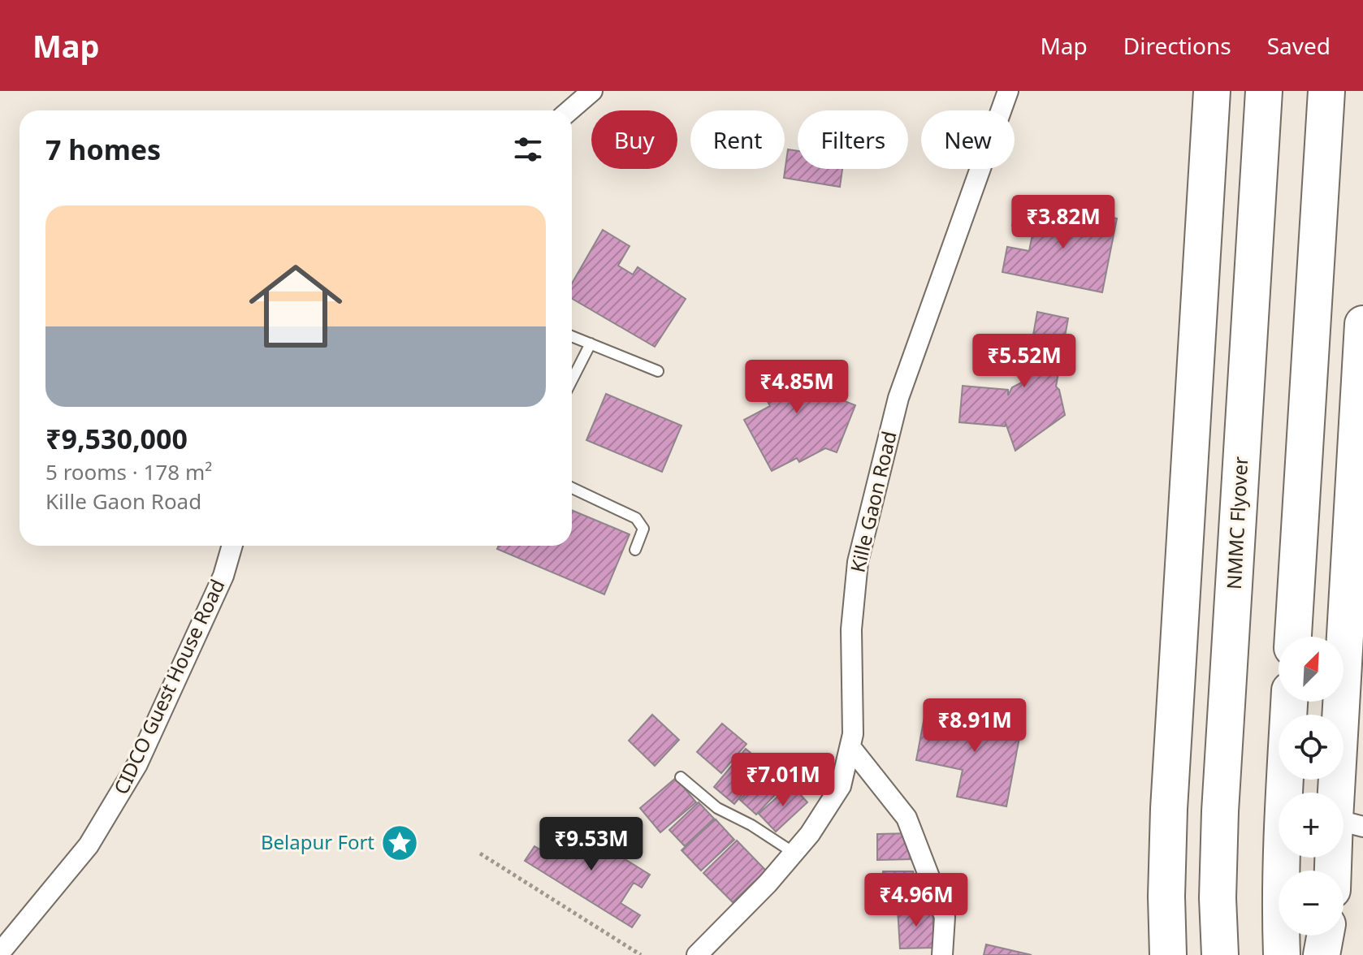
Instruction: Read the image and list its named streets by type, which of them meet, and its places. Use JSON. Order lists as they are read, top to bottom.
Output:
{
  "streets": {
    "highway": ["NMMC Flyover"],
    "street": ["Kille Gaon Road", "CIDCO Guest House Road"]
  },
  "places": {
    "place": ["Belapur Fort"]
  },
  "north": "top right",
  "page": {
    "header": "Map",
    "nav": ["Map", "Directions", "Saved"],
    "chip": [
      "Buy",
      "Rent",
      "Filters",
      "New"
    ],
    "heading": "7 homes",
    "list": [
      {
        "name": "₹9,530,000",
        "note": "5 rooms · 178 m² · Kille Gaon Road"
      }
    ],
    "price": [
      "₹3.82M",
      "₹5.52M",
      "₹4.85M",
      "₹8.91M",
      "₹7.01M",
      "₹9.53M",
      "₹4.96M"
    ],
    "map_buttons": ["+", "−"]
  }
}
